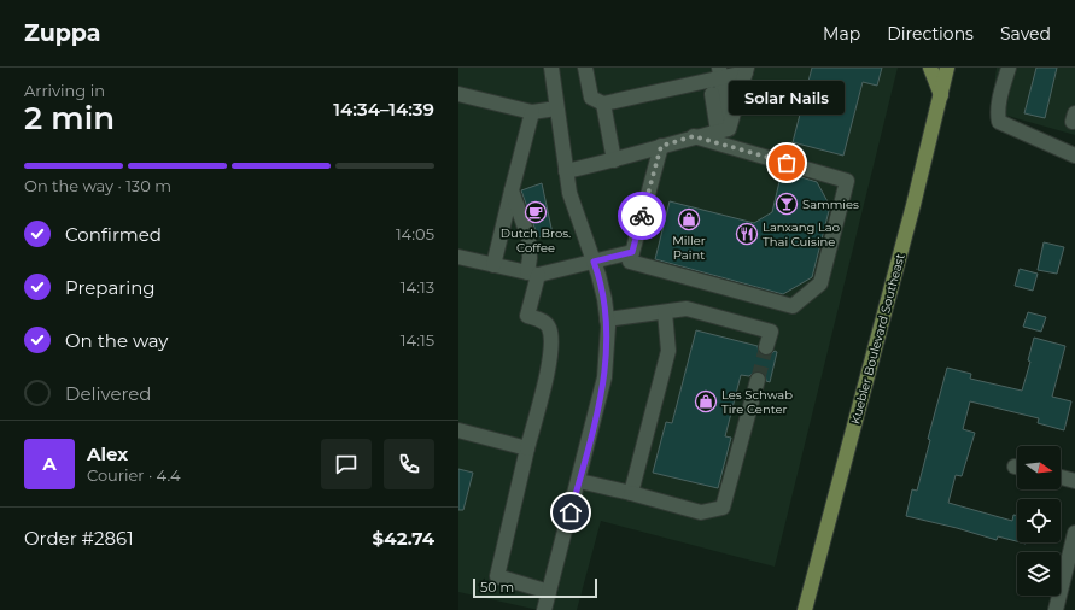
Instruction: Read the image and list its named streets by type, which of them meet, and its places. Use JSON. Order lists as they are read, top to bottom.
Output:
{
  "streets": {
    "main road": ["Kuebler Boulevard Southeast"]
  },
  "places": {
    "other": ["Solar Nails"],
    "bar": ["Sammies"],
    "cafe": ["Dutch Bros. Coffee"],
    "shop": ["Miller Paint", "Les Schwab Tire Center"],
    "restaurant": ["Lanxang Lao Thai Cuisine"]
  },
  "scale_bar": "50 m",
  "north": "right",
  "page": {
    "header": "Zuppa",
    "nav": ["Map", "Directions", "Saved"],
    "heading": ["2 min", "Arriving in", "14:34–14:39"],
    "panel": [
      "Alex",
      "Courier · 4.4",
      "Order #2861",
      "$42.74"
    ],
    "bubble": "Solar Nails",
    "bar": "On the way · 130 m",
    "list": [
      ["Confirmed", "14:05"],
      ["Preparing", "14:13"],
      ["On the way", "14:15"],
      "Delivered"
    ],
    "round": "A",
    "scale": "50 m"
  }
}
